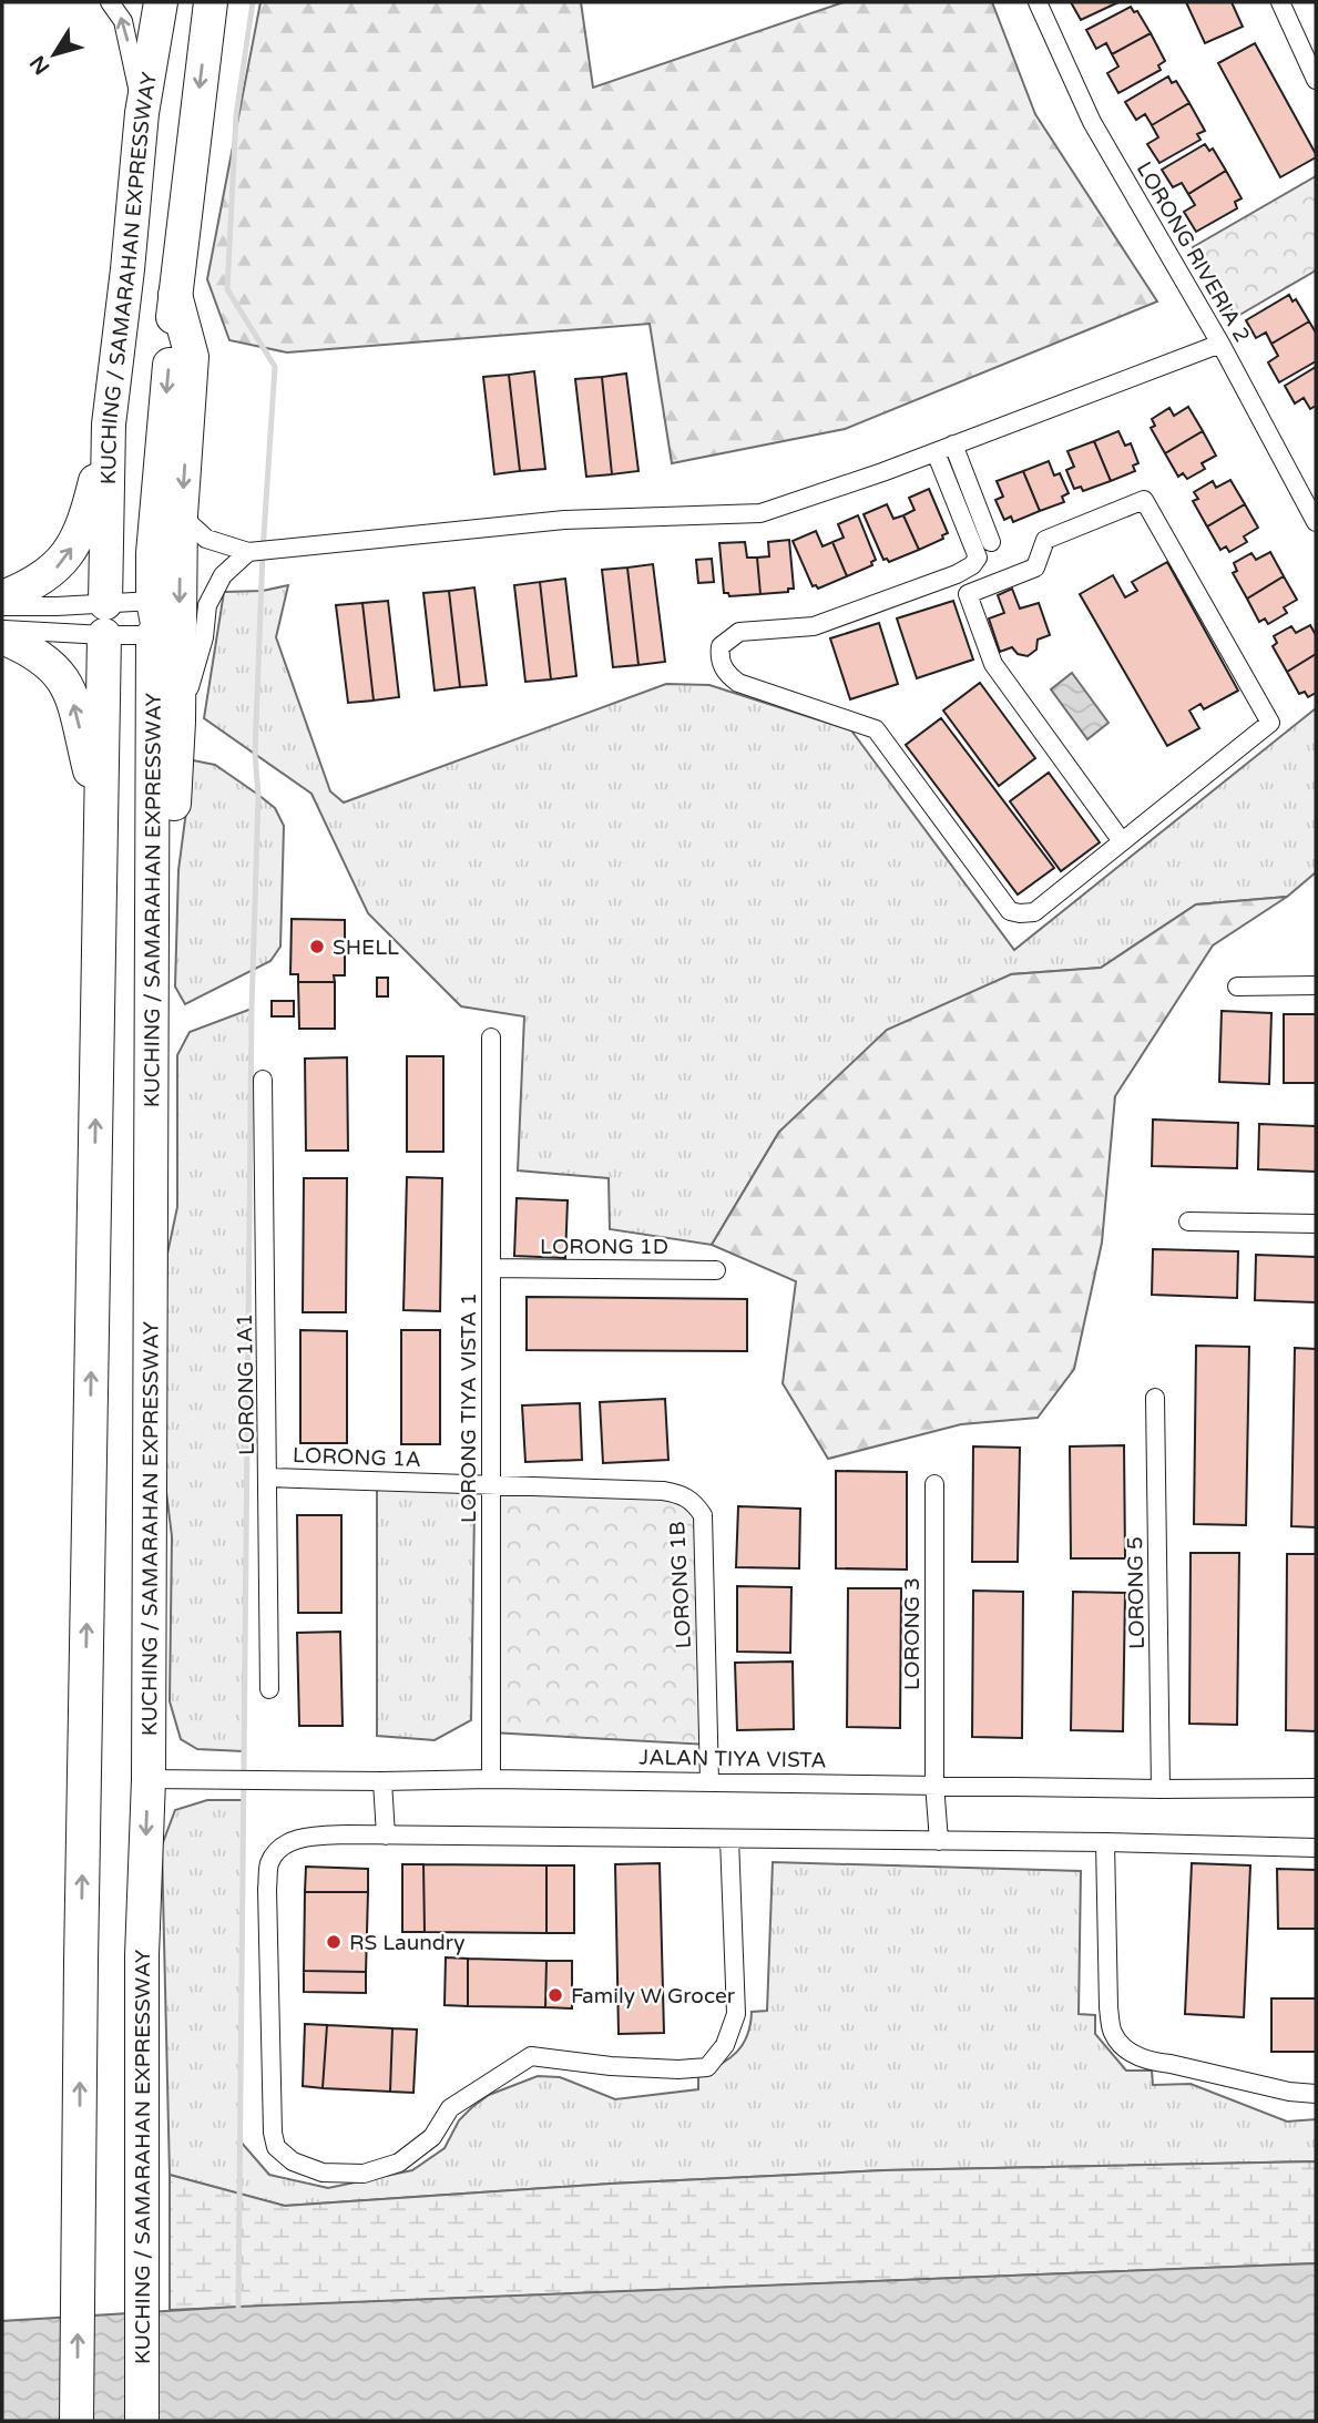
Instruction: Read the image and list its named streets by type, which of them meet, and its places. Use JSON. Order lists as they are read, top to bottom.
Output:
{
  "streets": {
    "highway": ["KUCHING / SAMARAHAN EXPRESSWAY"],
    "street": [
      "LORONG RIVERIA 2",
      "LORONG 1D",
      "LORONG 1A1",
      "LORONG TIYA VISTA 1",
      "LORONG 1A",
      "LORONG 1B",
      "LORONG 5",
      "LORONG 3",
      "JALAN TIYA VISTA"
    ]
  },
  "crossings": [
    ["KUCHING / SAMARAHAN EXPRESSWAY", "JALAN TIYA VISTA"],
    ["LORONG 1D", "LORONG TIYA VISTA 1"],
    ["LORONG 1A1", "LORONG 1A"],
    ["LORONG TIYA VISTA 1", "LORONG 1A"],
    ["LORONG TIYA VISTA 1", "LORONG 1B"],
    ["LORONG TIYA VISTA 1", "JALAN TIYA VISTA"],
    ["LORONG 1A", "LORONG 1B"],
    ["LORONG 1B", "JALAN TIYA VISTA"],
    ["LORONG 5", "JALAN TIYA VISTA"],
    ["LORONG 3", "JALAN TIYA VISTA"]
  ],
  "places": ["SHELL", "RS Laundry", "Family W Grocer"],
  "north": "bottom left"
}
